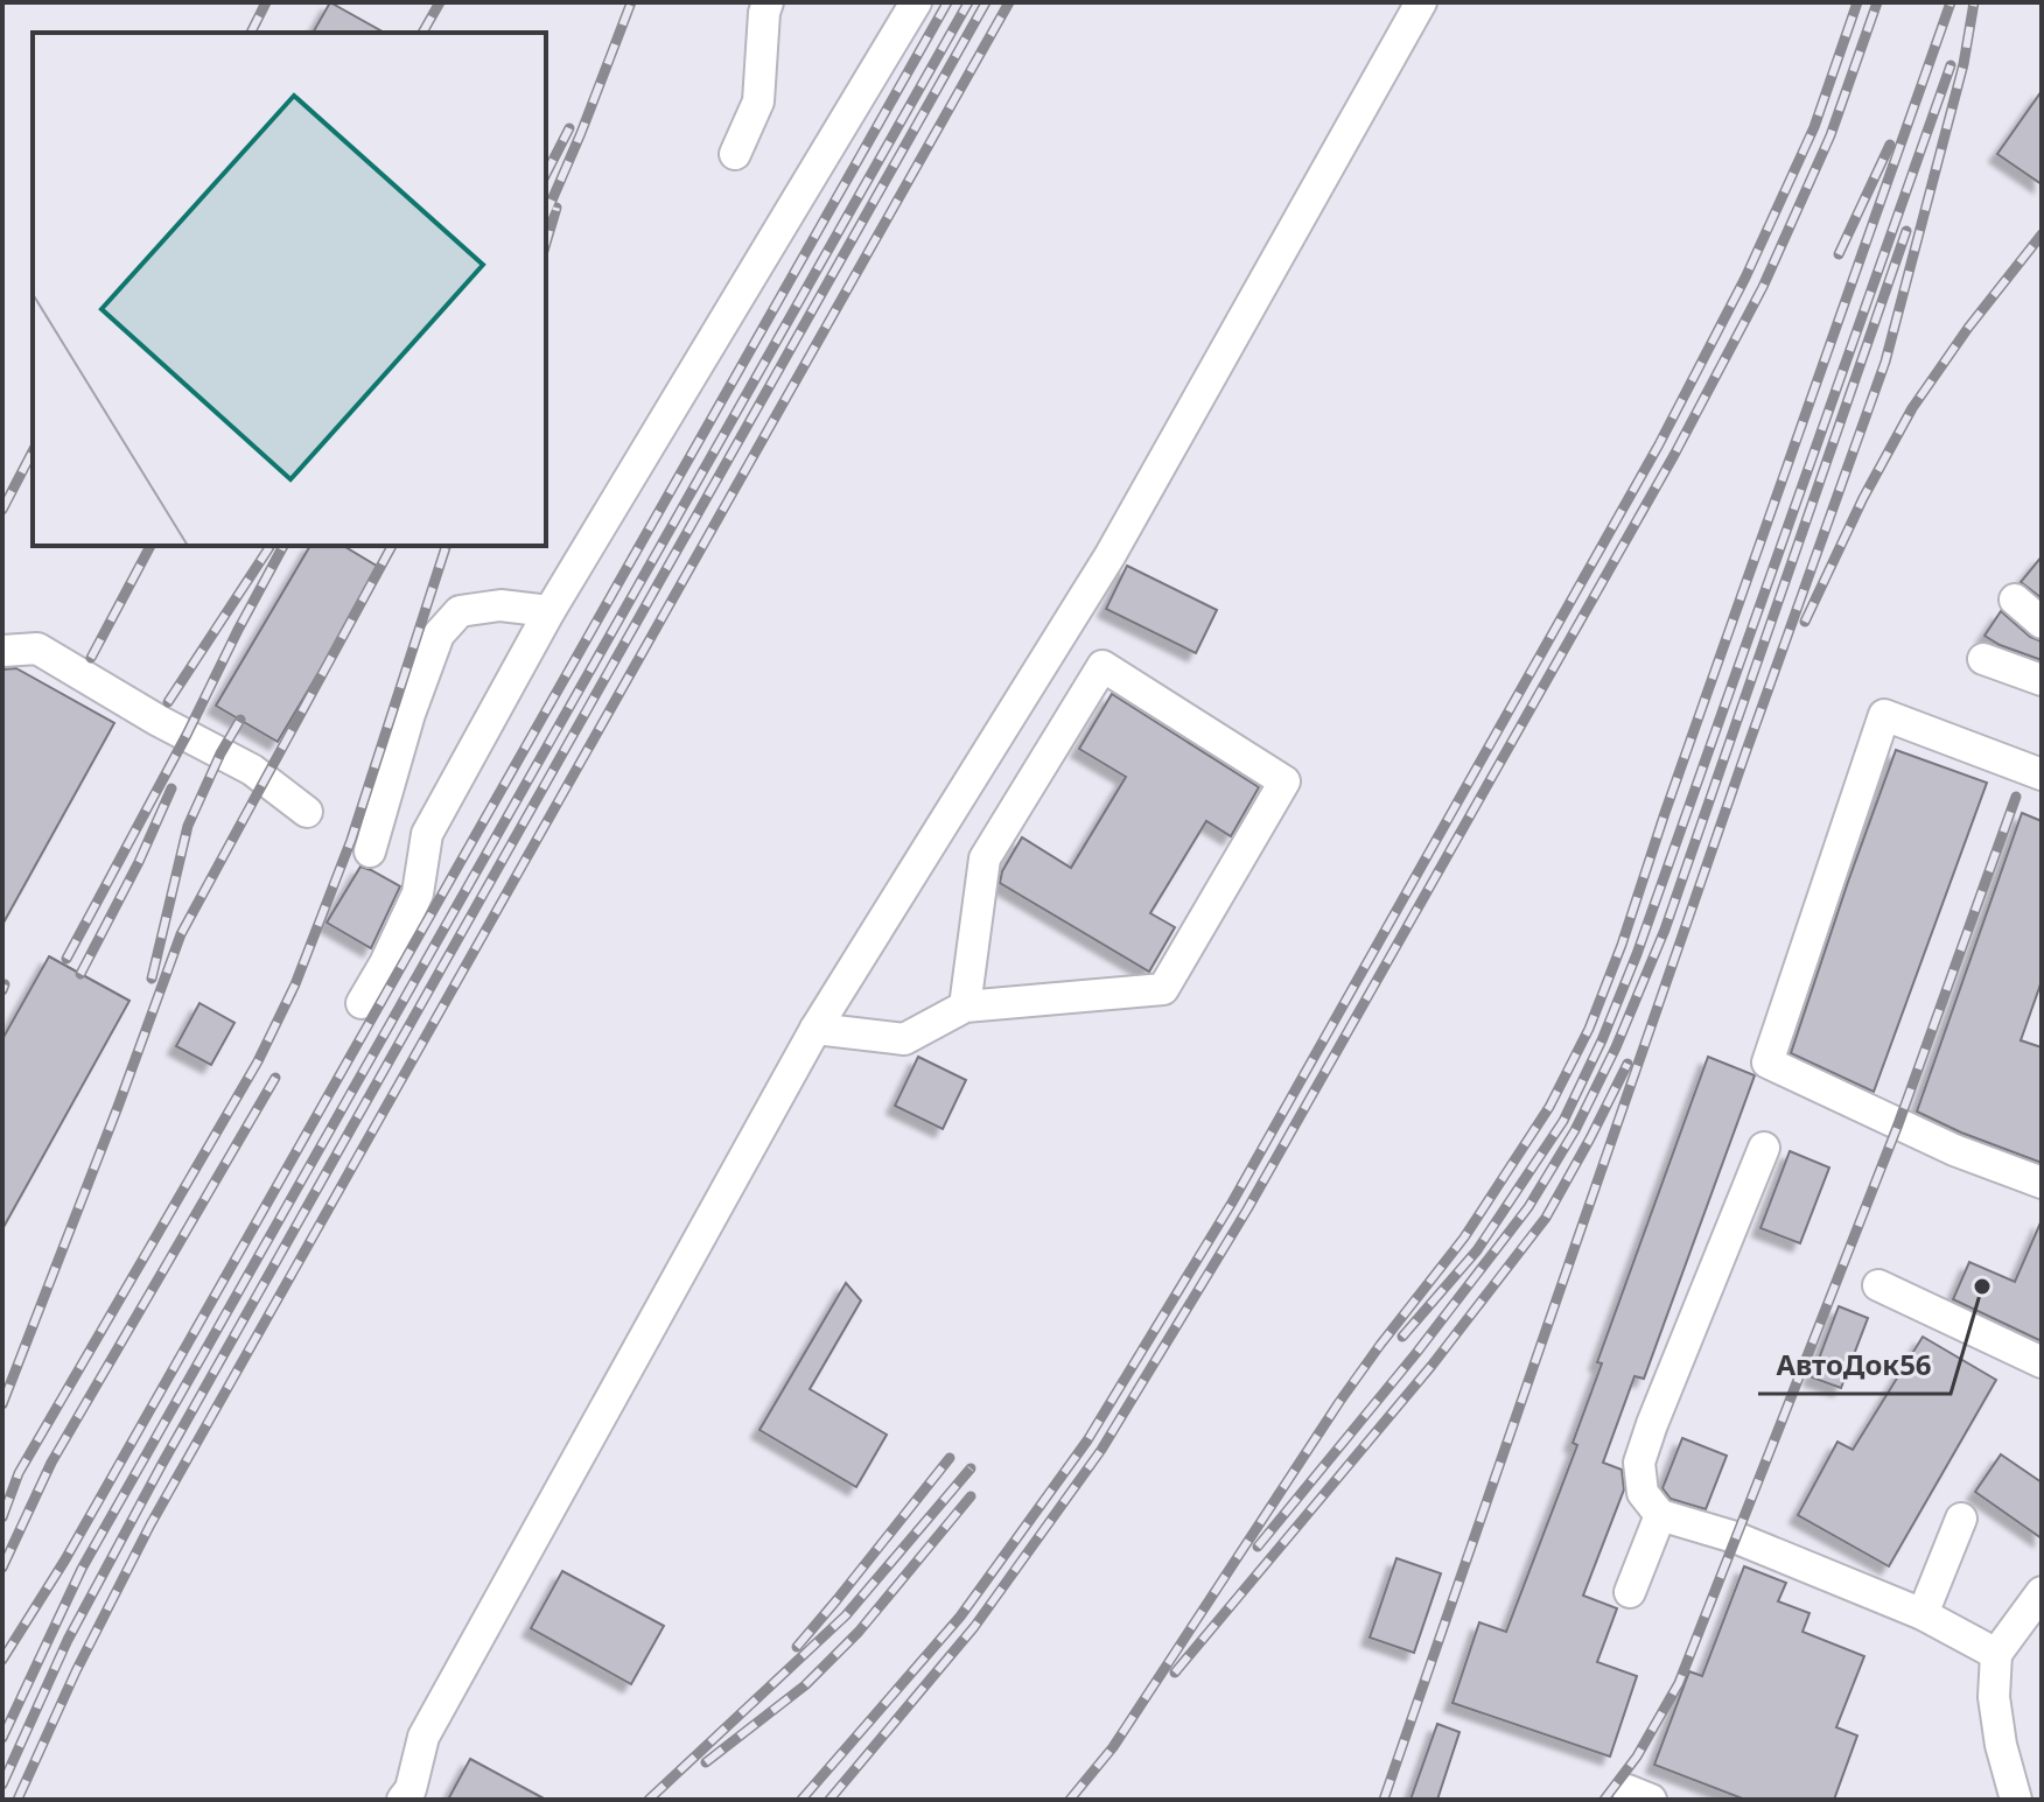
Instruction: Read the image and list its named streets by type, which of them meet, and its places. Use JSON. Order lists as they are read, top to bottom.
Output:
{
  "places": ["АвтоДок56"]
}
